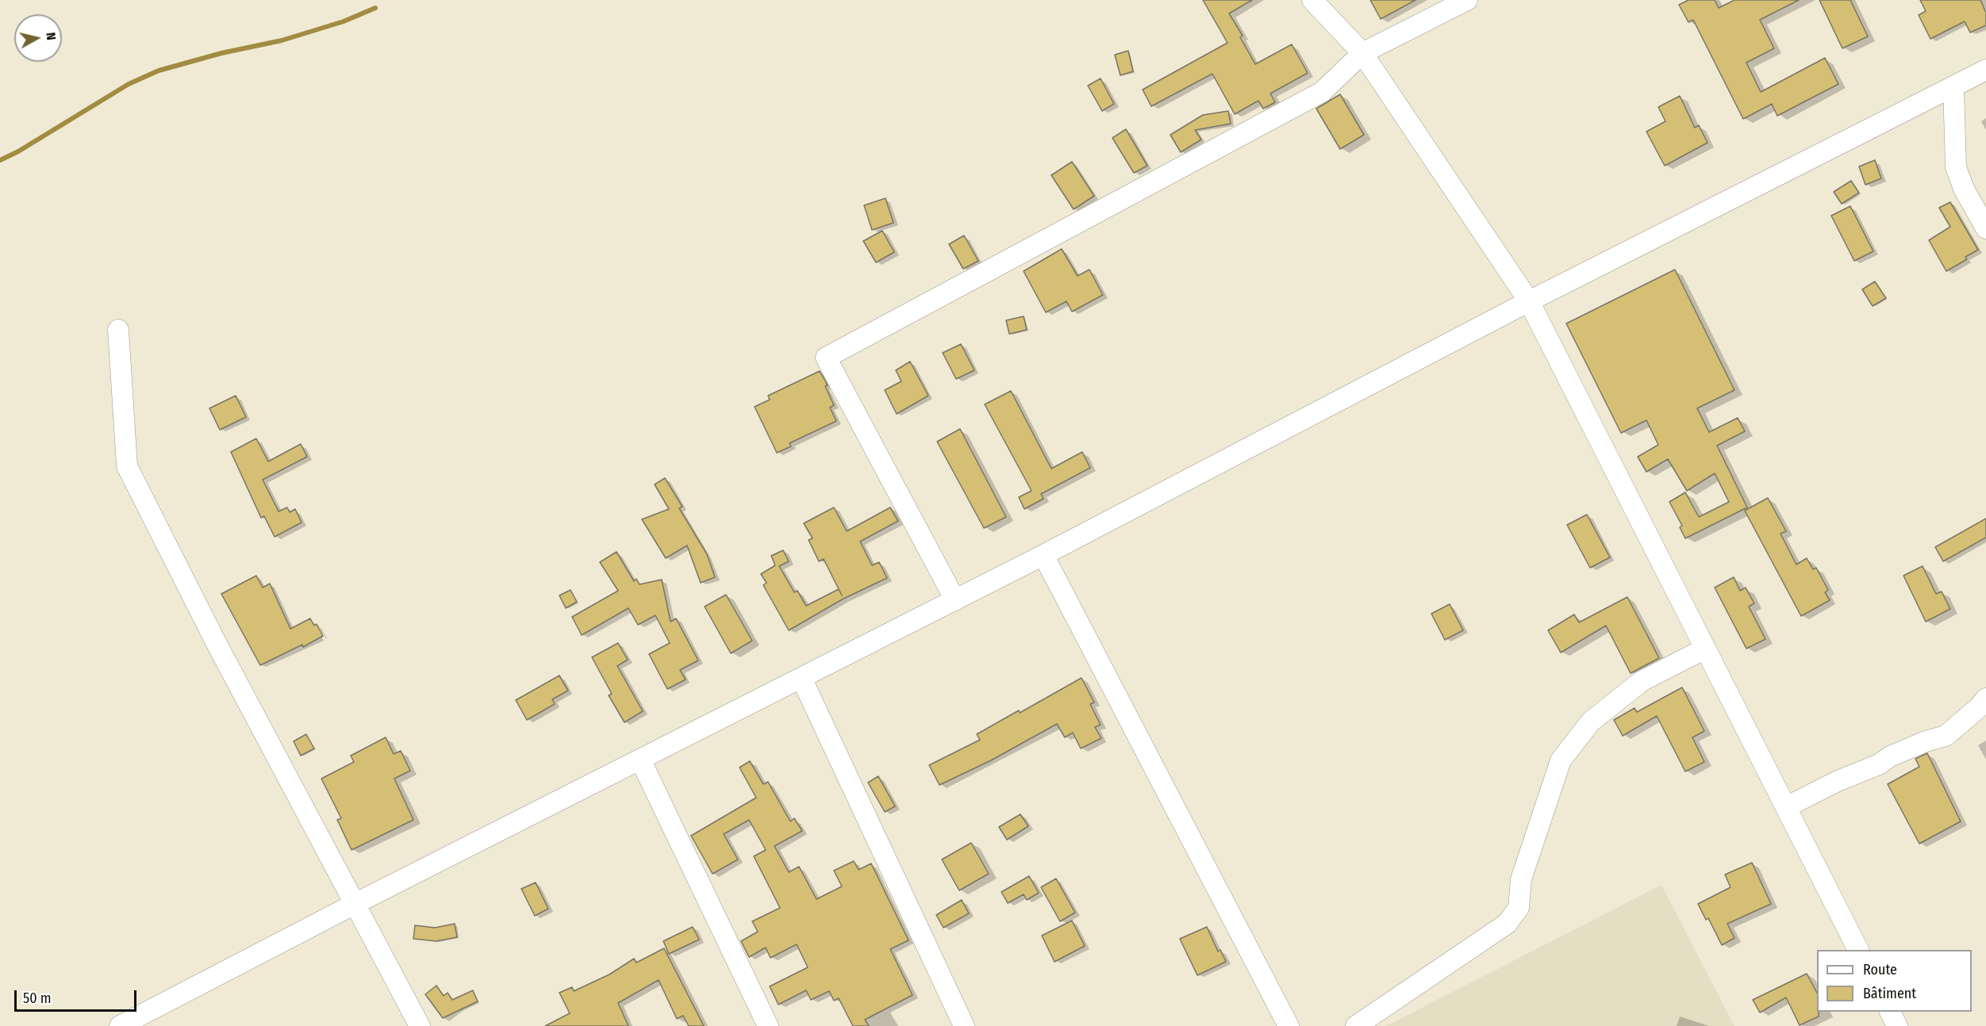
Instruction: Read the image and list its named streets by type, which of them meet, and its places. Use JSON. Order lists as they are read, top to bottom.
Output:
{
  "legend": ["Route", "Bâtiment"],
  "scale_bar": "50 m",
  "north": "right"
}
